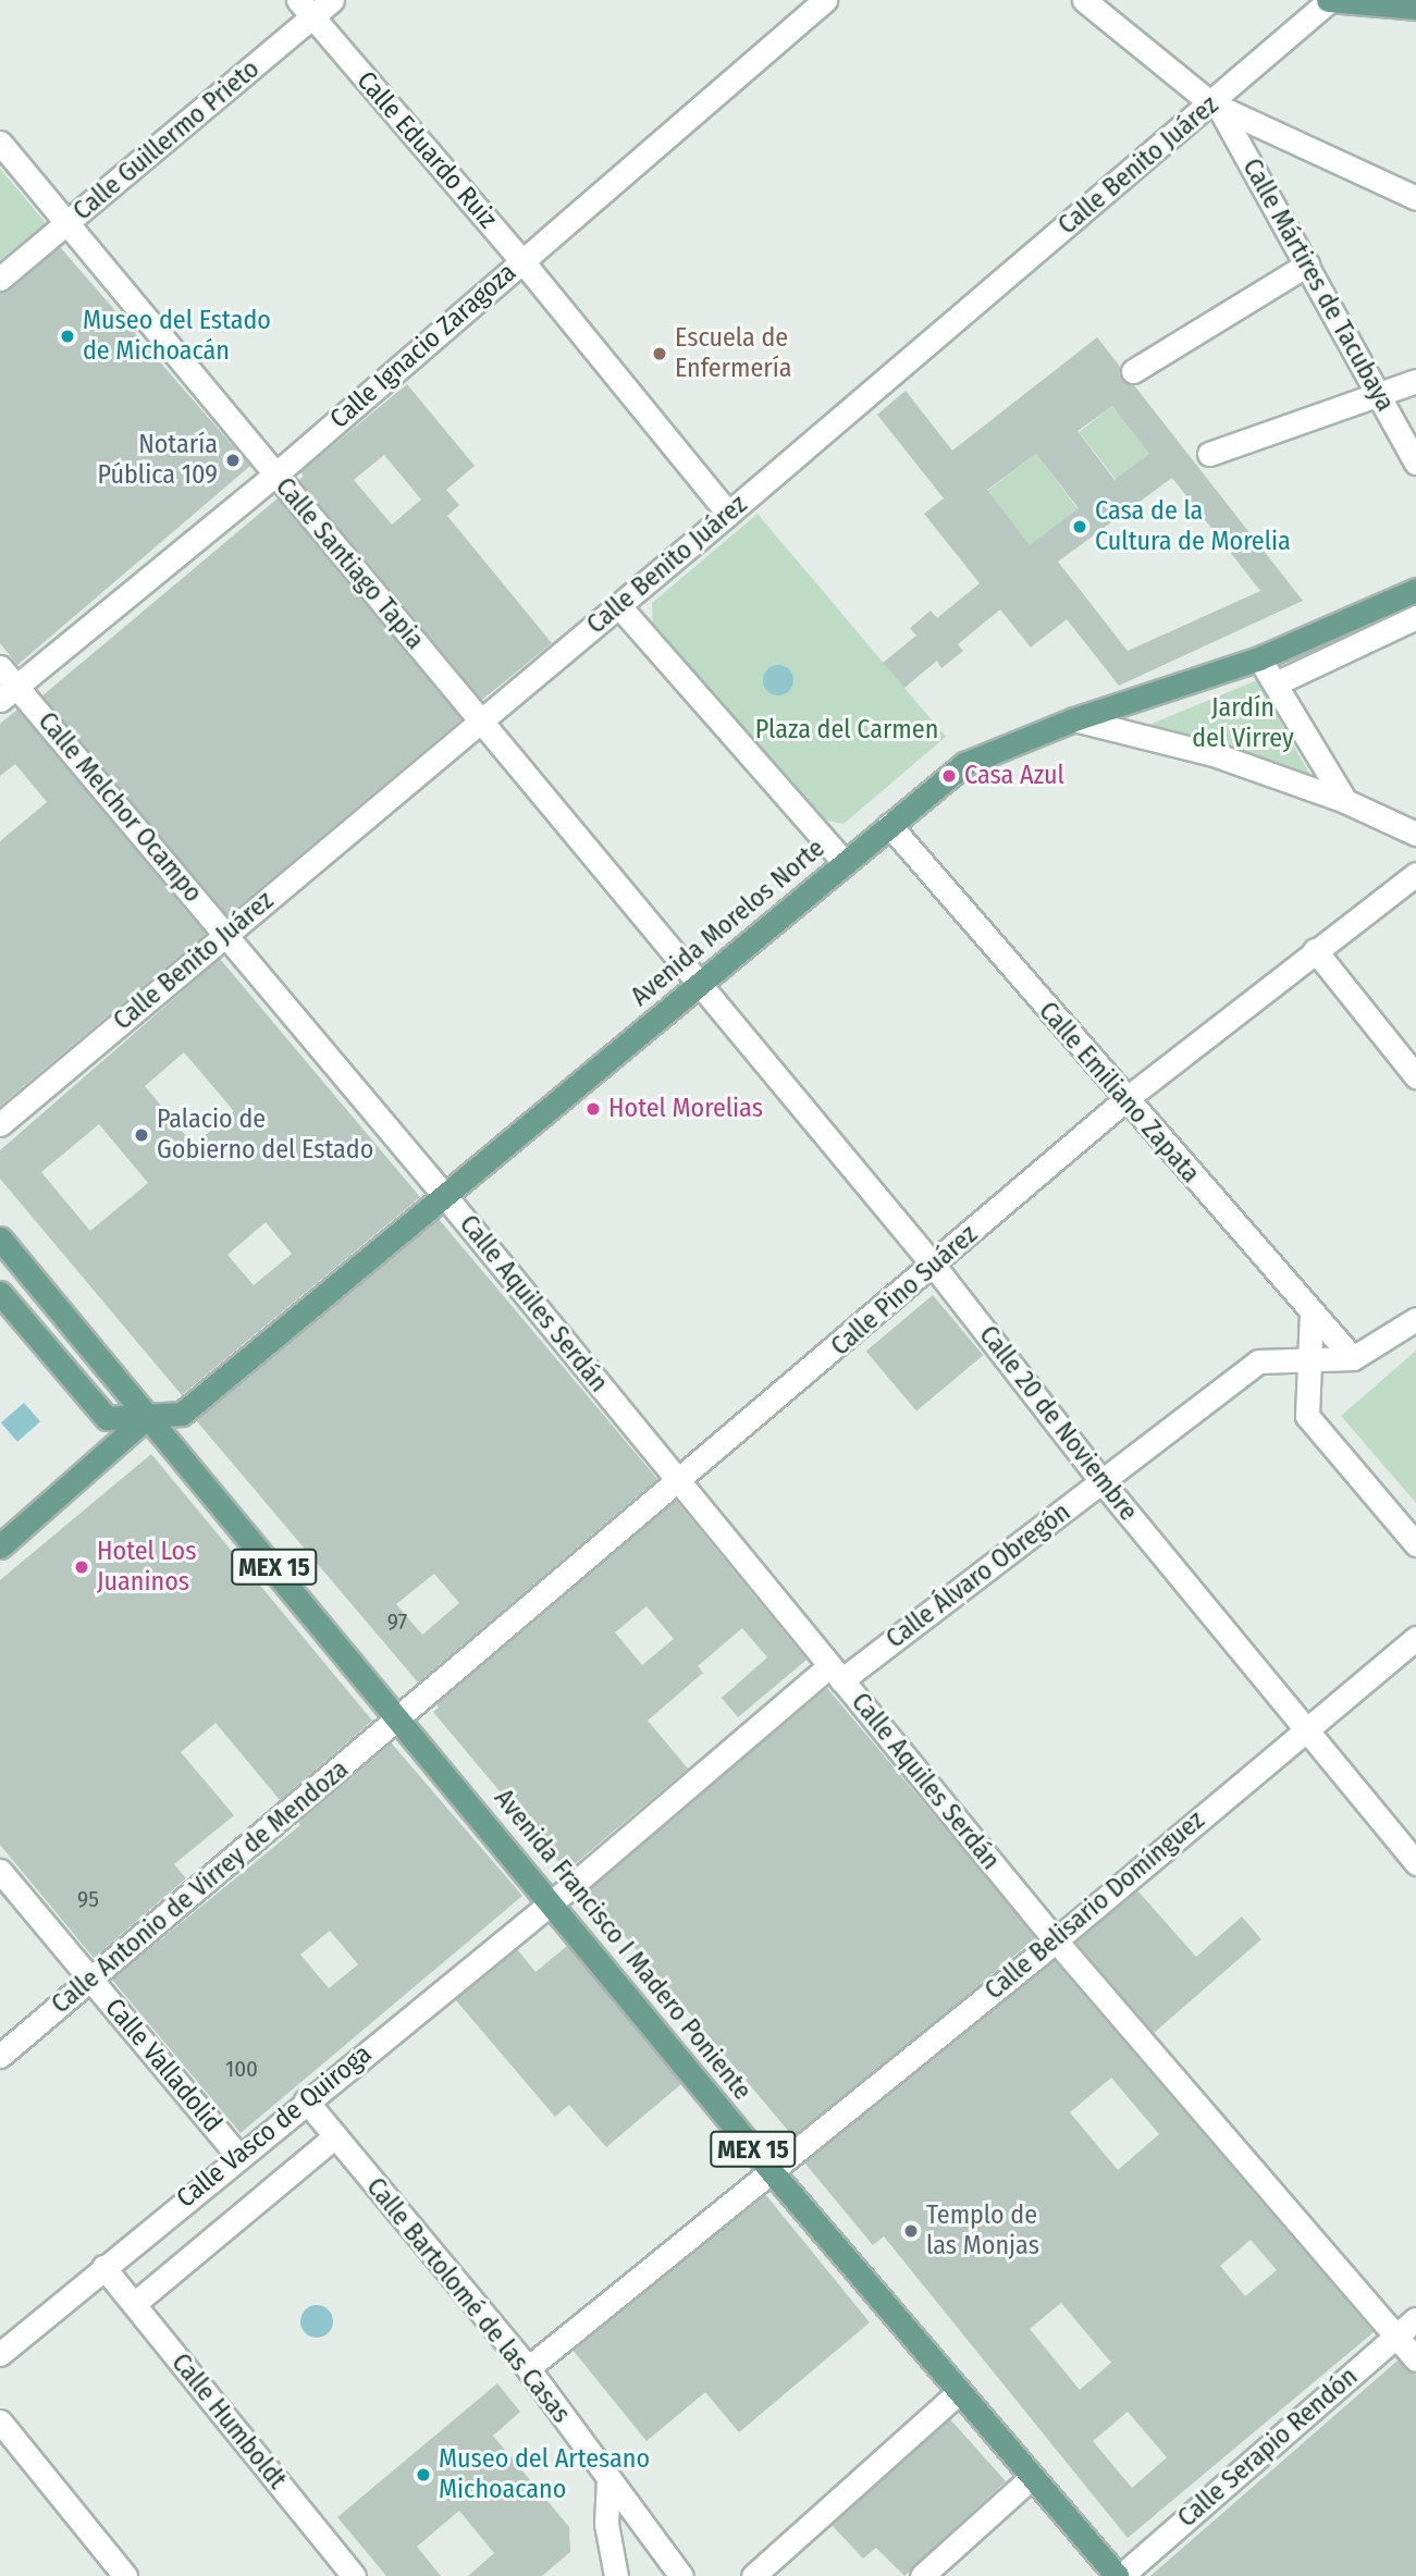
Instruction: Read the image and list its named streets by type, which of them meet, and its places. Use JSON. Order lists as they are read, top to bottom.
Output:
{
  "streets": {
    "main road": ["Avenida Morelos Norte", "MEX 15", "Avenida Francisco I Madero Poniente"],
    "street": [
      "Calle Guillermo Prieto",
      "Calle Eduardo Ruiz",
      "Calle Benito Juárez",
      "Calle Mártires de Tacubaya",
      "Calle Ignacio Zaragoza",
      "Calle Santiago Tapia",
      "Calle Melchor Ocampo",
      "Calle Emiliano Zapata",
      "Calle Pino Suárez",
      "Calle Aquiles Serdán",
      "Calle 20 de Noviembre",
      "Calle Álvaro Obregón",
      "Calle Antonio de Virrey de Mendoza",
      "Calle Belisario Domínguez",
      "Calle Valladolid",
      "Calle Vasco de Quiroga",
      "Calle Bartolomé de las Casas",
      "Calle Humboldt",
      "Calle Serapio Rendón"
    ]
  },
  "crossings": [
    ["Calle Guillermo Prieto", "Calle Eduardo Ruiz"],
    ["Calle Guillermo Prieto", "Calle Santiago Tapia"],
    ["Calle Eduardo Ruiz", "Calle Benito Juárez"],
    ["Calle Eduardo Ruiz", "Calle Ignacio Zaragoza"],
    ["Calle Benito Juárez", "Calle Mártires de Tacubaya"],
    ["Calle Benito Juárez", "Calle Santiago Tapia"],
    ["Calle Benito Juárez", "Calle Melchor Ocampo"],
    ["Calle Ignacio Zaragoza", "Calle Santiago Tapia"],
    ["Calle Ignacio Zaragoza", "Calle Melchor Ocampo"],
    ["Calle Santiago Tapia", "Avenida Morelos Norte"],
    ["Calle Santiago Tapia", "Calle 20 de Noviembre"],
    ["Calle Melchor Ocampo", "Avenida Morelos Norte"],
    ["Calle Melchor Ocampo", "Calle Aquiles Serdán"],
    ["Avenida Morelos Norte", "Calle Emiliano Zapata"],
    ["Avenida Morelos Norte", "Calle Aquiles Serdán"],
    ["Avenida Morelos Norte", "Calle 20 de Noviembre"],
    ["Avenida Morelos Norte", "MEX 15"],
    ["Avenida Morelos Norte", "Avenida Francisco I Madero Poniente"],
    ["Calle Emiliano Zapata", "Calle Pino Suárez"],
    ["Calle Emiliano Zapata", "Calle Álvaro Obregón"],
    ["Calle Pino Suárez", "Calle Aquiles Serdán"],
    ["Calle Pino Suárez", "Calle 20 de Noviembre"],
    ["Calle Pino Suárez", "Calle Antonio de Virrey de Mendoza"],
    ["Calle Pino Suárez", "Avenida Francisco I Madero Poniente"],
    ["Calle Aquiles Serdán", "Calle Álvaro Obregón"],
    ["Calle Aquiles Serdán", "Calle Belisario Domínguez"],
    ["Calle Aquiles Serdán", "Calle Serapio Rendón"],
    ["Calle 20 de Noviembre", "Calle Álvaro Obregón"],
    ["Calle 20 de Noviembre", "Calle Belisario Domínguez"],
    ["MEX 15", "Avenida Francisco I Madero Poniente"],
    ["Calle Álvaro Obregón", "Avenida Francisco I Madero Poniente"],
    ["Calle Álvaro Obregón", "Calle Vasco de Quiroga"],
    ["Calle Antonio de Virrey de Mendoza", "Avenida Francisco I Madero Poniente"],
    ["Calle Antonio de Virrey de Mendoza", "Calle Valladolid"],
    ["Calle Belisario Domínguez", "Avenida Francisco I Madero Poniente"],
    ["Calle Belisario Domínguez", "Calle Bartolomé de las Casas"],
    ["Avenida Francisco I Madero Poniente", "Calle Vasco de Quiroga"],
    ["Avenida Francisco I Madero Poniente", "Calle Serapio Rendón"],
    ["Calle Valladolid", "Calle Vasco de Quiroga"],
    ["Calle Vasco de Quiroga", "Calle Bartolomé de las Casas"],
    ["Calle Vasco de Quiroga", "Calle Humboldt"]
  ],
  "parks": ["Jardín del Virrey", "Plaza del Carmen"],
  "places": [
    "Museo del Estado de Michoacán",
    "Escuela de Enfermería",
    "Notaría Pública 109",
    "Casa de la Cultura de Morelia",
    "Casa Azul",
    "Hotel Morelias",
    "Palacio de Gobierno del Estado",
    "Hotel Los Juaninos",
    "Templo de las Monjas",
    "Museo del Artesano Michoacano"
  ],
  "house_numbers": ["97", "95", "100"]
}
